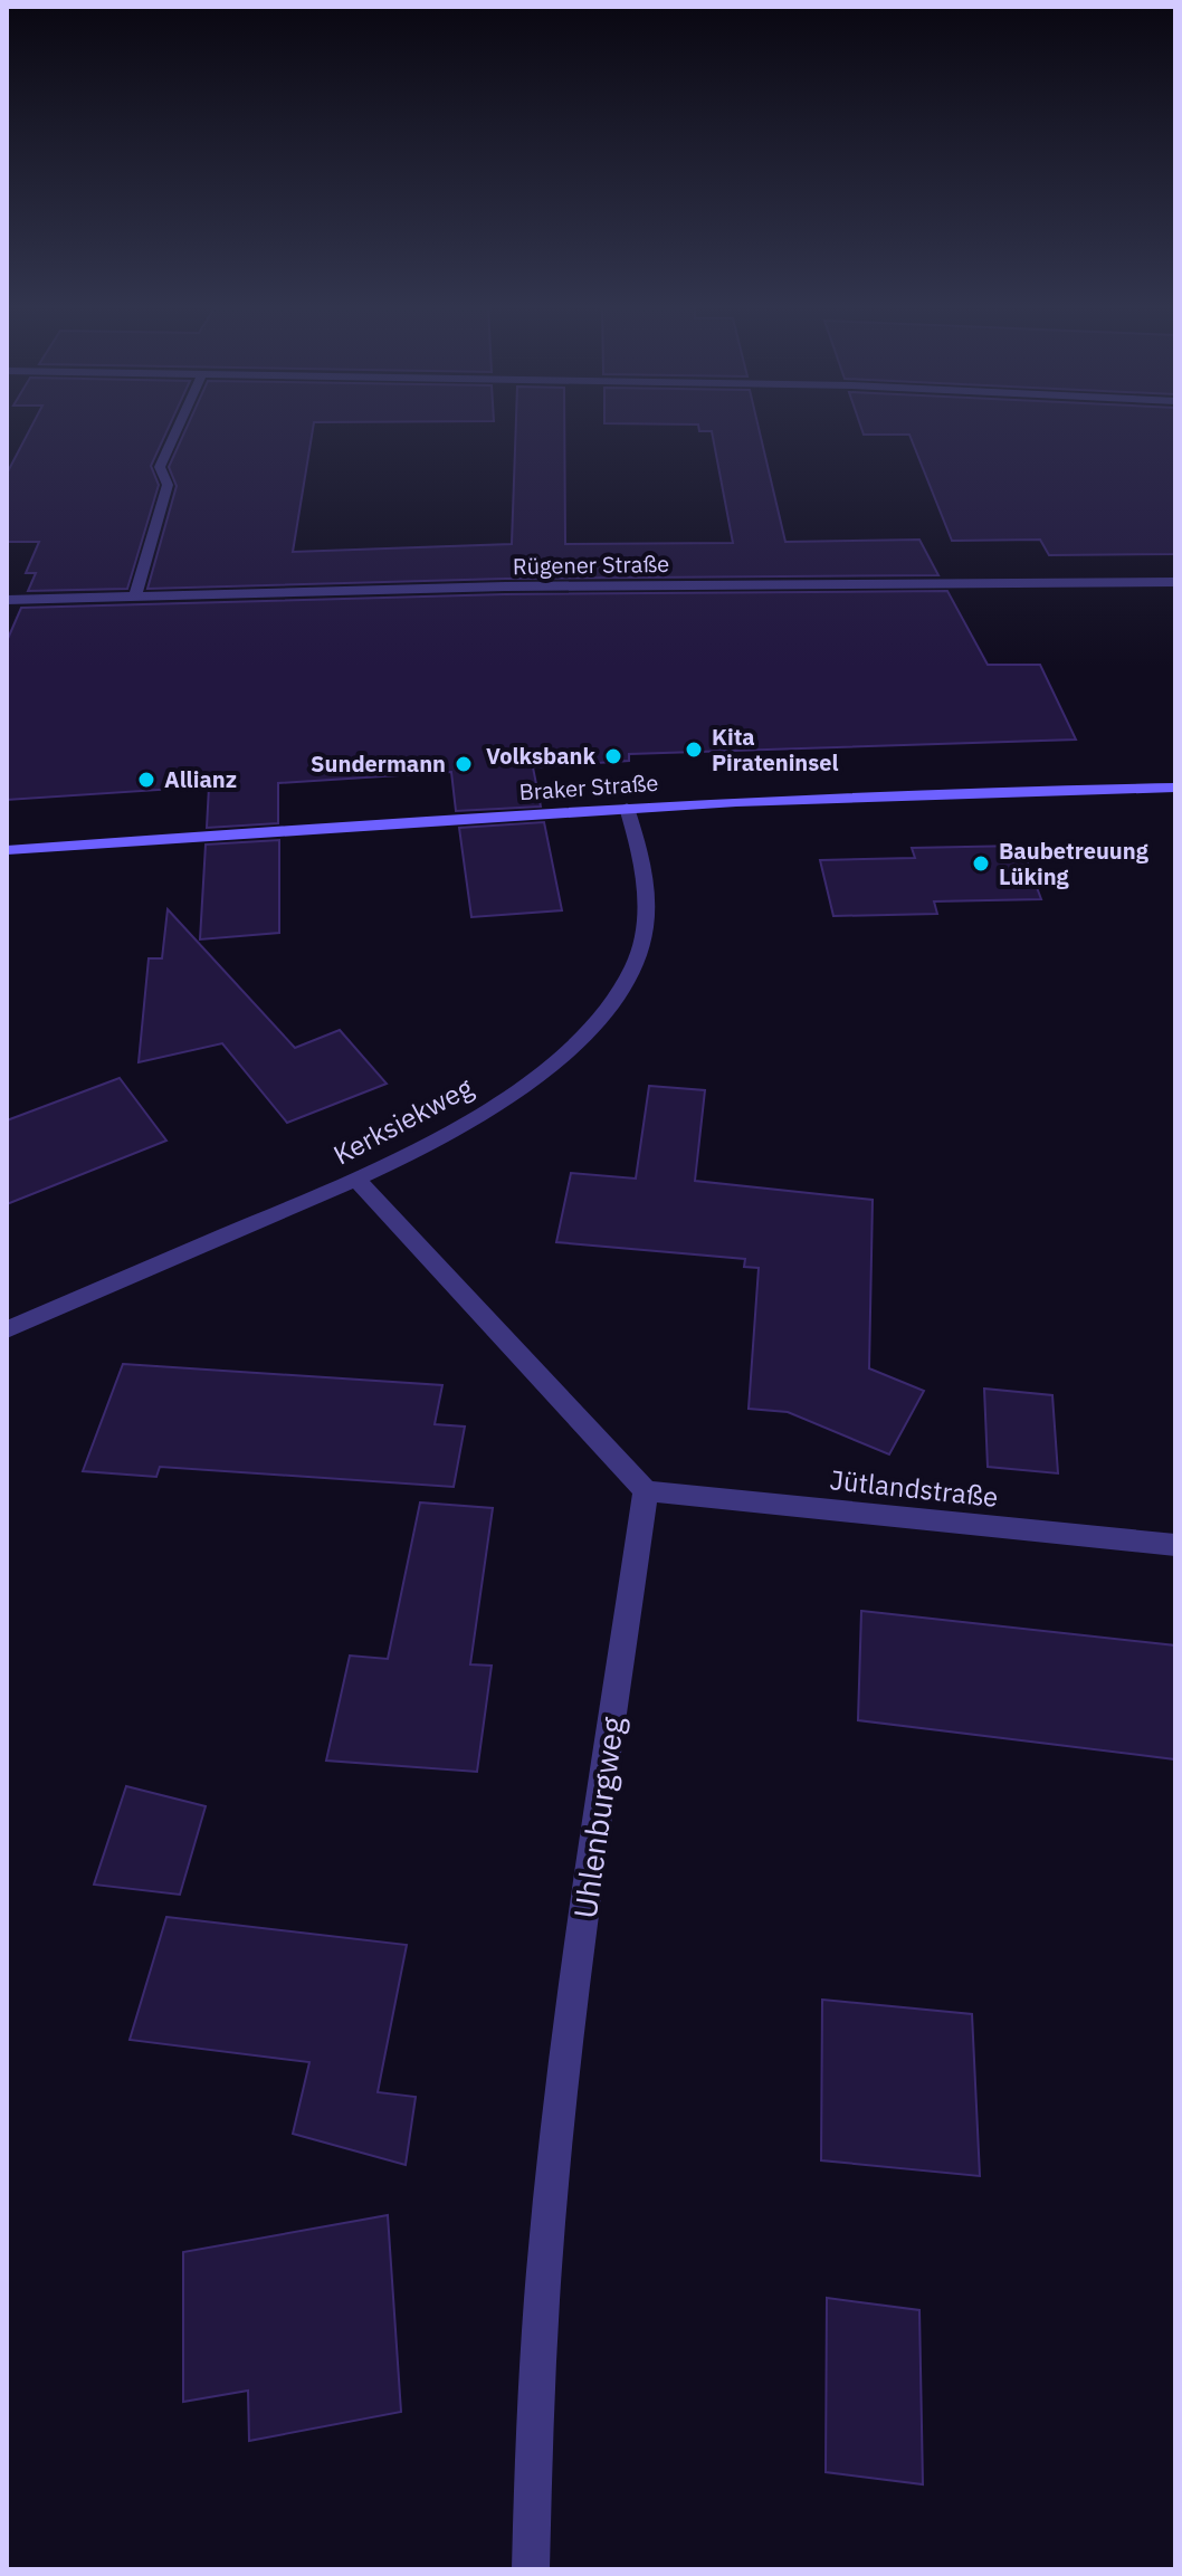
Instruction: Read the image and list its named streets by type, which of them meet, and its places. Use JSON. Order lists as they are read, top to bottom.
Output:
{
  "streets": {
    "main road": ["Braker Straße"],
    "street": [
      "Rügener Straße",
      "Kerksiekweg",
      "Jütlandstraße",
      "Uhlenburgweg"
    ]
  },
  "crossings": [
    ["Braker Straße", "Kerksiekweg"],
    ["Jütlandstraße", "Uhlenburgweg"]
  ],
  "places": [
    "Kita Pirateninsel",
    "Volksbank",
    "Sundermann",
    "Allianz",
    "Baubetreuung Lüking"
  ]
}
